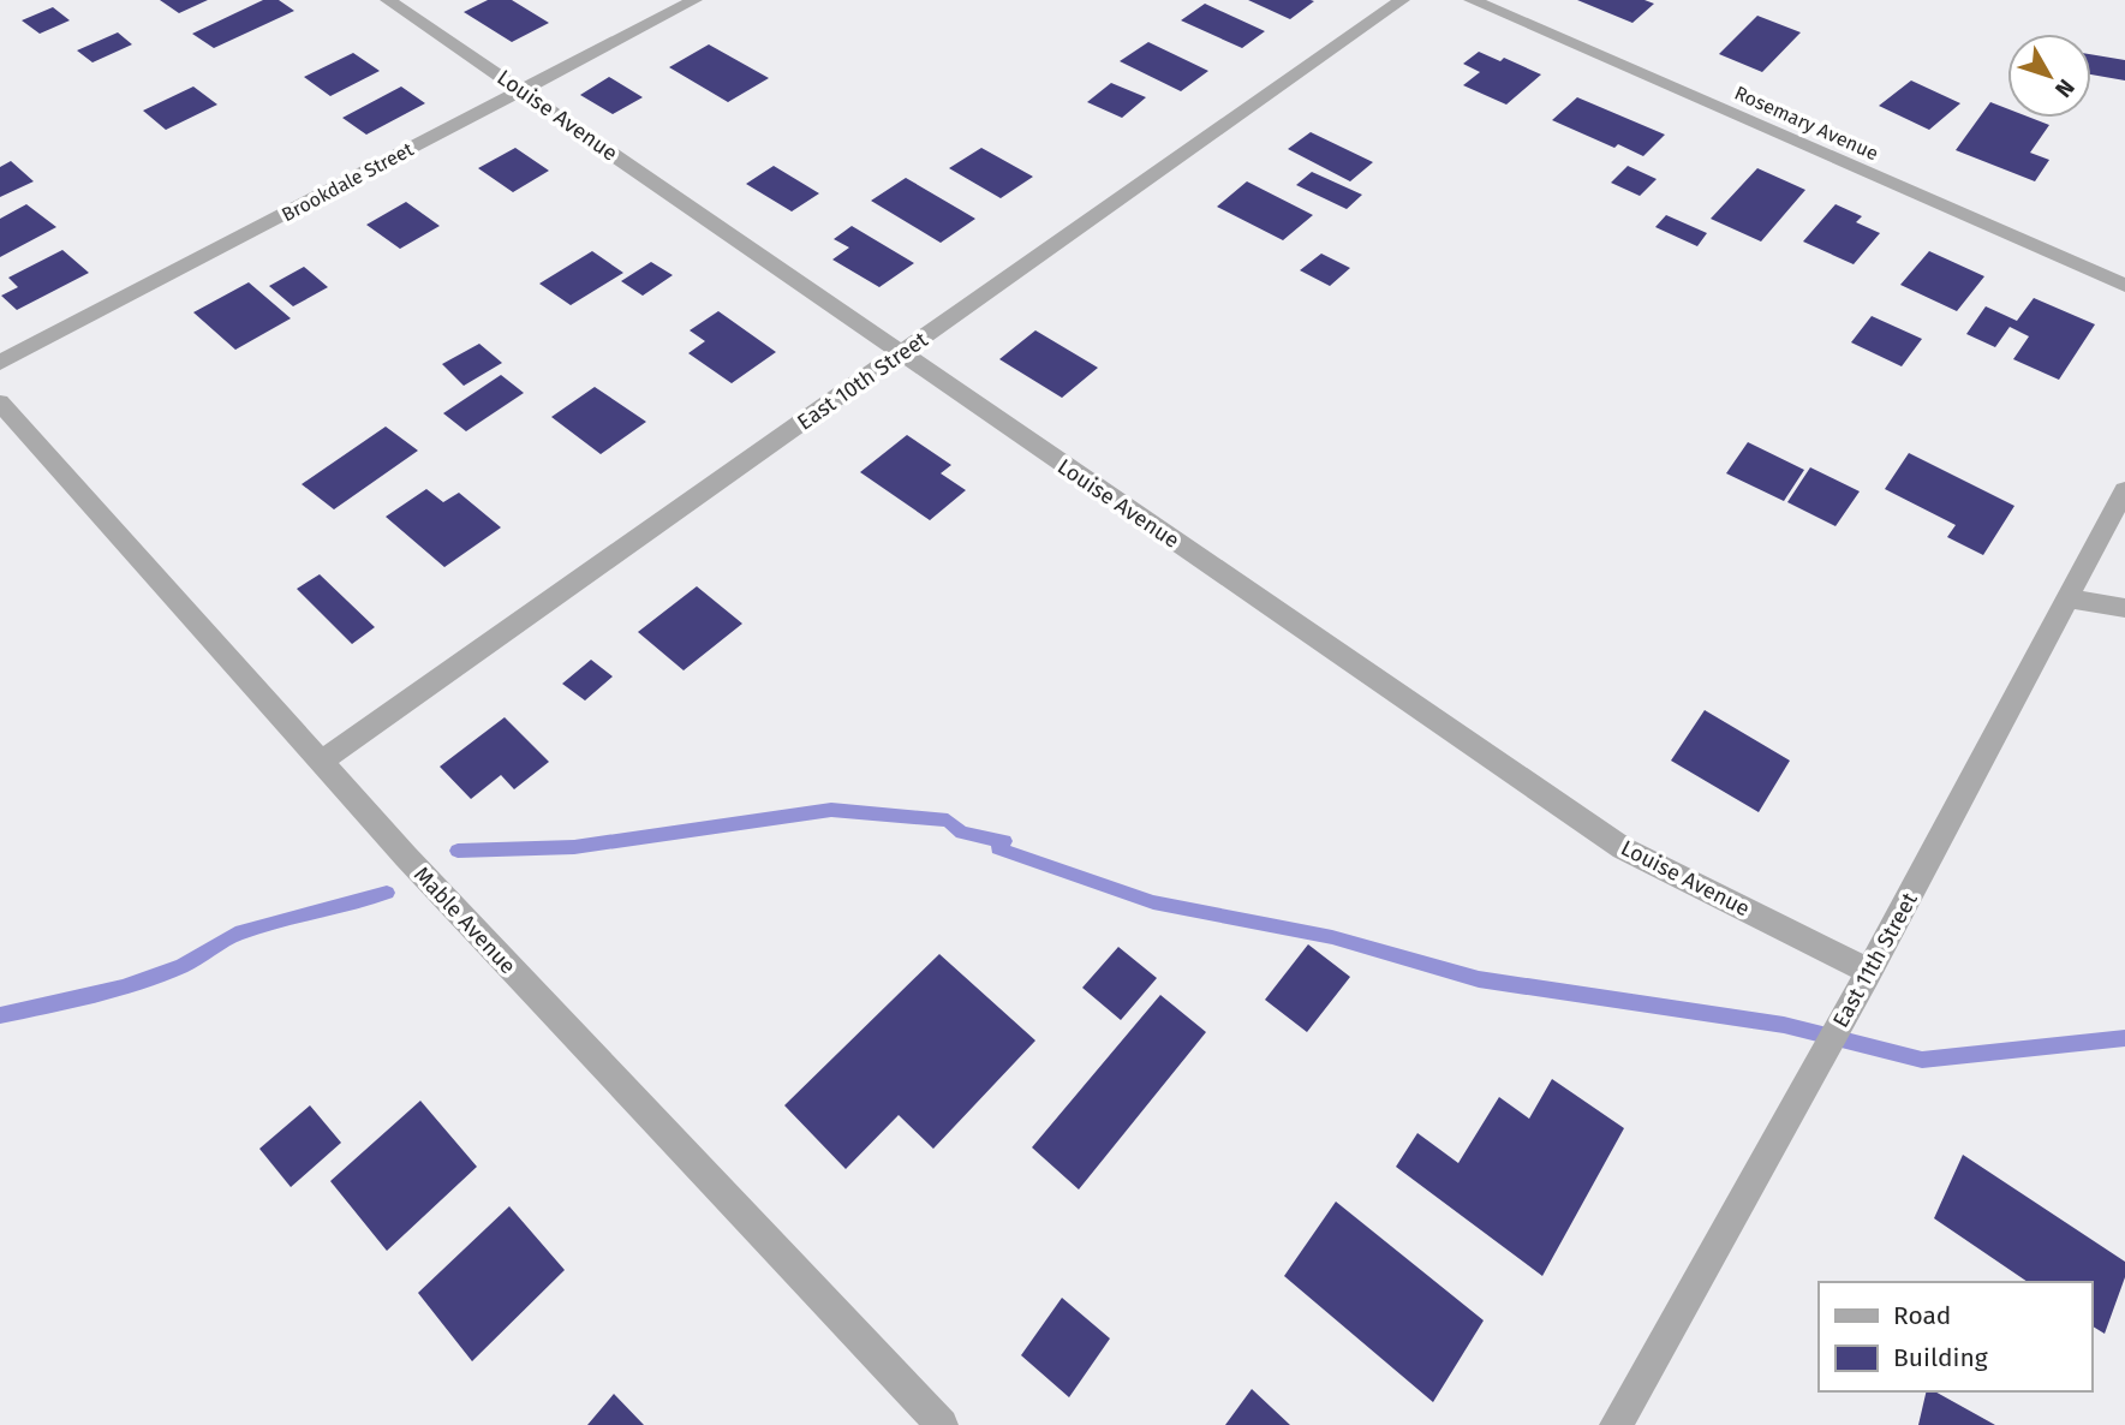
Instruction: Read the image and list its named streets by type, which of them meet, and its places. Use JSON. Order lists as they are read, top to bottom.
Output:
{
  "streets": {
    "street": [
      "Louise Avenue",
      "Rosemary Avenue",
      "Brookdale Street",
      "East 10th Street",
      "Mable Avenue",
      "East 11th Street"
    ]
  },
  "crossings": [
    ["Louise Avenue", "Brookdale Street"],
    ["Louise Avenue", "East 10th Street"],
    ["Louise Avenue", "East 11th Street"],
    ["East 10th Street", "Mable Avenue"]
  ],
  "legend": ["Road", "Building"],
  "north": "bottom right"
}
